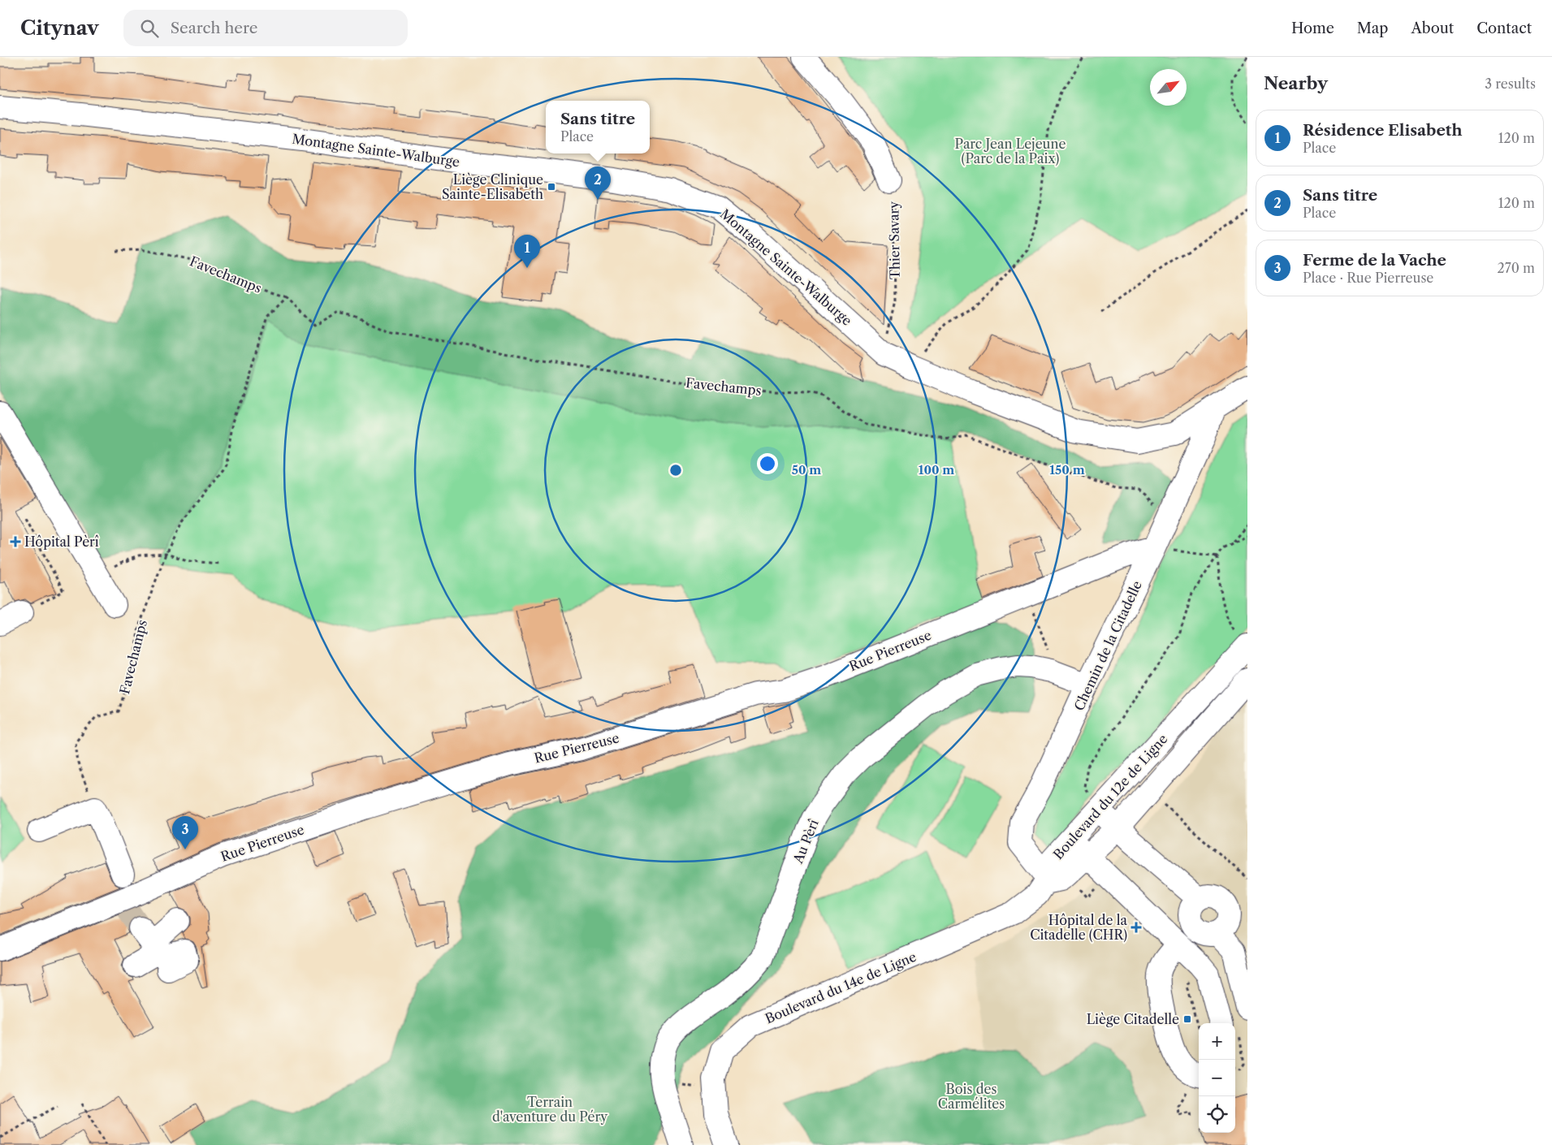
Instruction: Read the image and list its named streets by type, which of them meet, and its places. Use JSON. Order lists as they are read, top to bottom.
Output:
{
  "streets": {
    "street": [
      "Montagne Sainte-Walburge",
      "Chemin de la Citadelle",
      "Rue Pierreuse",
      "Boulevard du 12e de Ligne",
      "Au Pèrî",
      "Boulevard du 14e de Ligne"
    ],
    "path": ["Thier Savary", "Favechamps"]
  },
  "crossings": [
    ["Montagne Sainte-Walburge", "Thier Savary"],
    ["Montagne Sainte-Walburge", "Chemin de la Citadelle"],
    ["Chemin de la Citadelle", "Rue Pierreuse"],
    ["Chemin de la Citadelle", "Boulevard du 12e de Ligne"],
    ["Chemin de la Citadelle", "Au Pèrî"],
    ["Chemin de la Citadelle", "Boulevard du 14e de Ligne"],
    ["Boulevard du 12e de Ligne", "Boulevard du 14e de Ligne"]
  ],
  "parks": ["Parc Jean Lejeune (Parc de la Paix)", "Bois des Carmélites", "Terrain d'aventure du Péry"],
  "places": {
    "transit": ["Liège Clinique Sainte-Elisabeth", "Liège Citadelle"],
    "health": ["Hôpital Pèrî", "Hôpital de la Citadelle (CHR)"]
  },
  "north": "top right",
  "page": {
    "header": "Citynav",
    "search": "Search here",
    "nav": [
      "Home",
      "Map",
      "About",
      "Contact"
    ],
    "heading": ["Nearby", "3 results"],
    "popup": ["Sans titre", "Place"],
    "list": [
      {
        "mark": "1",
        "name": "Résidence Elisabeth",
        "note": "Place",
        "value": "120 m"
      },
      {
        "mark": "2",
        "name": "Sans titre",
        "note": "Place",
        "value": "120 m"
      },
      {
        "mark": "3",
        "name": "Ferme de la Vache",
        "note": "Place · Rue Pierreuse",
        "value": "270 m"
      }
    ],
    "pins": ["2", "1", "3"],
    "map_buttons": ["+", "−"]
  },
  "rings": ["50 m", "100 m", "150 m"]
}
